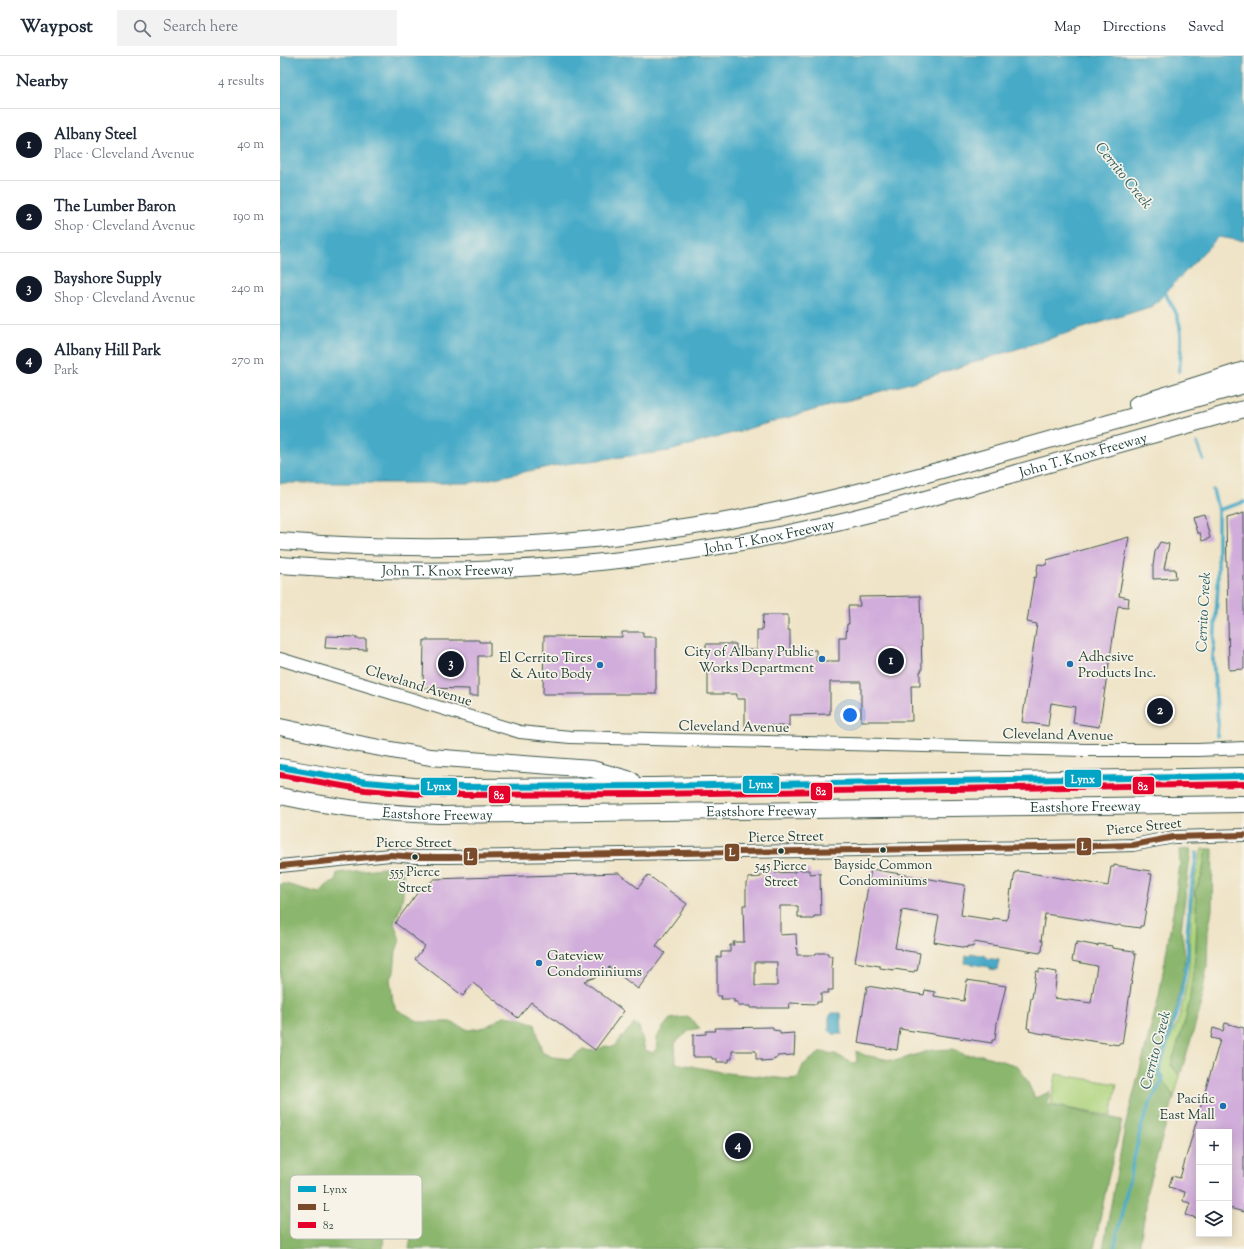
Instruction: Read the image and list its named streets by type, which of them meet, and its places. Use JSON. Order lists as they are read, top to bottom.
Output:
{
  "streets": {
    "highway": ["John T. Knox Freeway", "Eastshore Freeway"],
    "street": ["Cleveland Avenue", "Pierce Street"]
  },
  "water": ["Cerrito Creek"],
  "places": [
    "City of Albany Public Works Department",
    "Adhesive Products Inc.",
    "El Cerrito Tires & Auto Body",
    "Bayside Common Condominiums",
    "545 Pierce Street",
    "555 Pierce Street",
    "Gateview Condominiums",
    "Pacific East Mall"
  ],
  "lines": ["transit line Lynx", "transit line 82", "transit line L"],
  "legend": ["Lynx", "L", "82"],
  "page": {
    "header": "Waypost",
    "search": "Search here",
    "nav": ["Map", "Directions", "Saved"],
    "heading": ["Nearby", "4 results"],
    "list": [
      {
        "mark": "1",
        "name": "Albany Steel",
        "note": "Place · Cleveland Avenue",
        "value": "40 m"
      },
      {
        "mark": "2",
        "name": "The Lumber Baron",
        "note": "Shop · Cleveland Avenue",
        "value": "190 m"
      },
      {
        "mark": "3",
        "name": "Bayshore Supply",
        "note": "Shop · Cleveland Avenue",
        "value": "240 m"
      },
      {
        "mark": "4",
        "name": "Albany Hill Park",
        "note": "Park",
        "value": "270 m"
      }
    ],
    "pins": [
      "1",
      "3",
      "2",
      "4"
    ],
    "map_buttons": ["+", "−"]
  }
}
